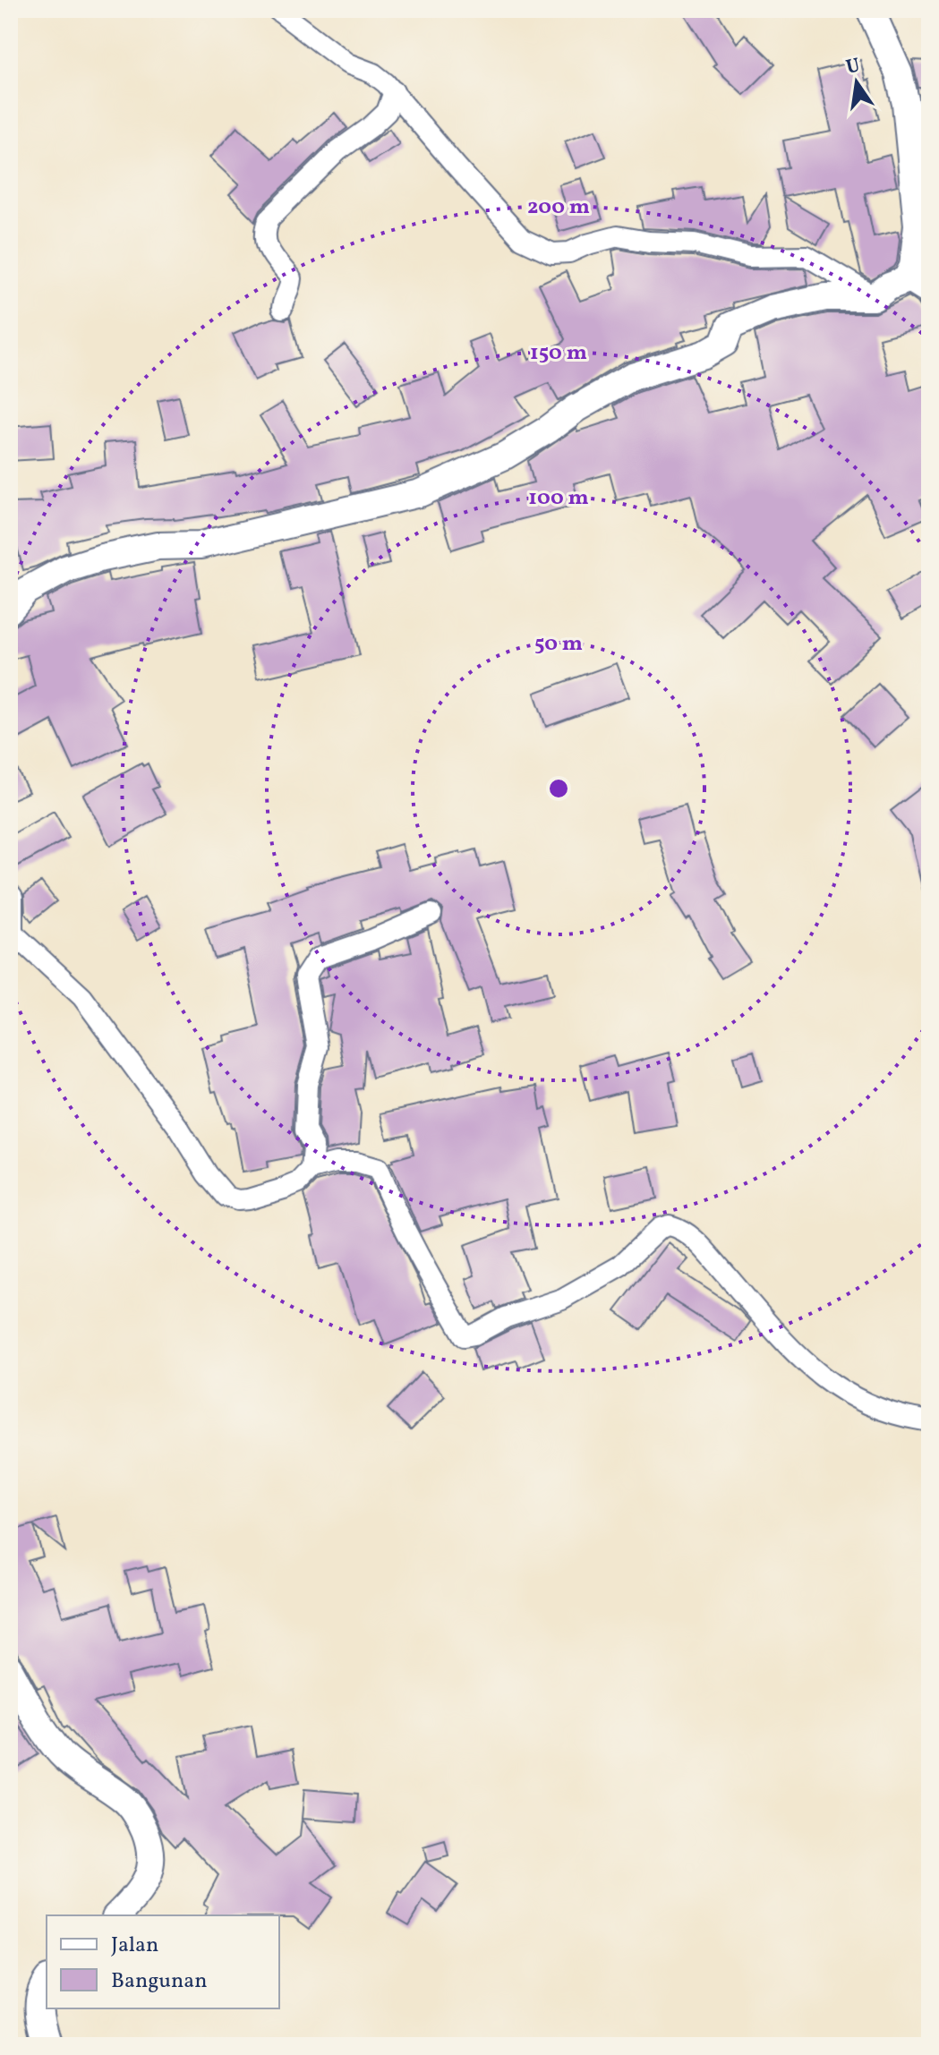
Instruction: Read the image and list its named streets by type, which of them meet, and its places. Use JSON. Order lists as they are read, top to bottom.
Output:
{
  "legend": ["Jalan", "Bangunan"],
  "north": "top",
  "rings": [
    "200 m",
    "150 m",
    "100 m",
    "50 m"
  ]
}
